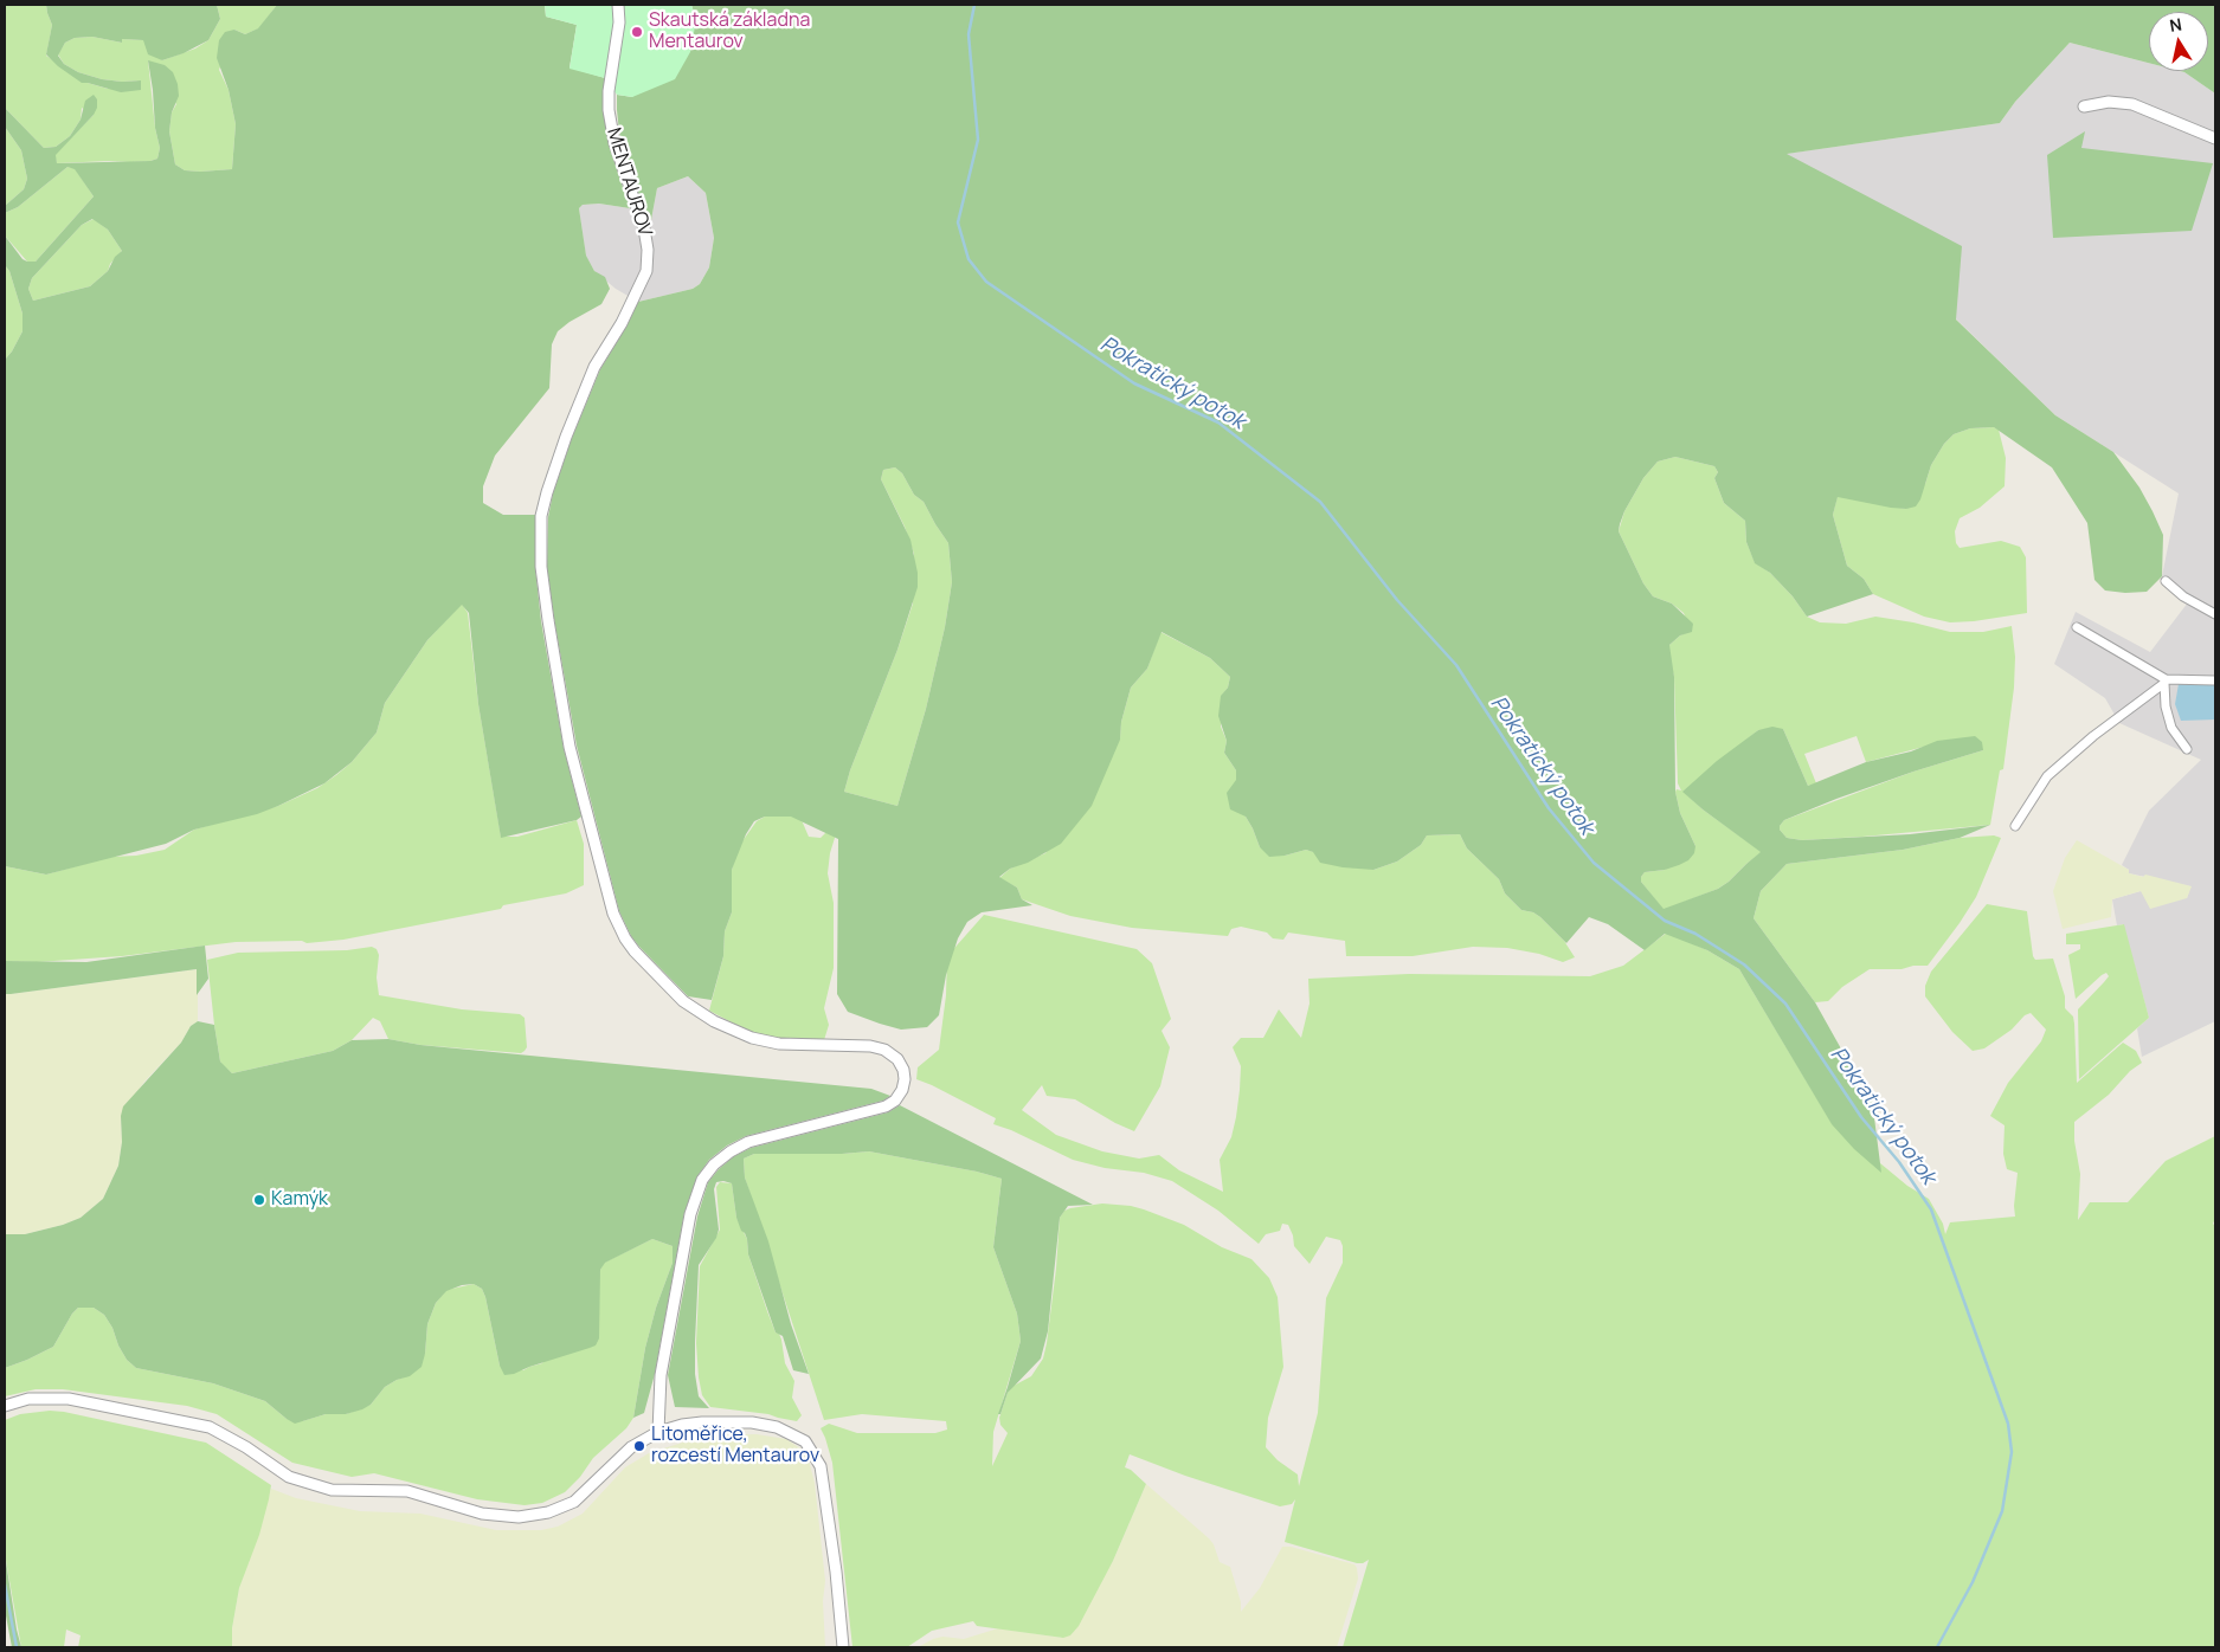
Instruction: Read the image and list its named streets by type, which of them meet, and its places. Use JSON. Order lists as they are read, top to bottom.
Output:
{
  "streets": {
    "street": ["MENTAUROV"]
  },
  "water": ["Pokratický potok"],
  "places": ["Skautská základna Mentaurov", "Kamýk", "Litoměřice, rozcestí Mentaurov"],
  "north": "top"
}
